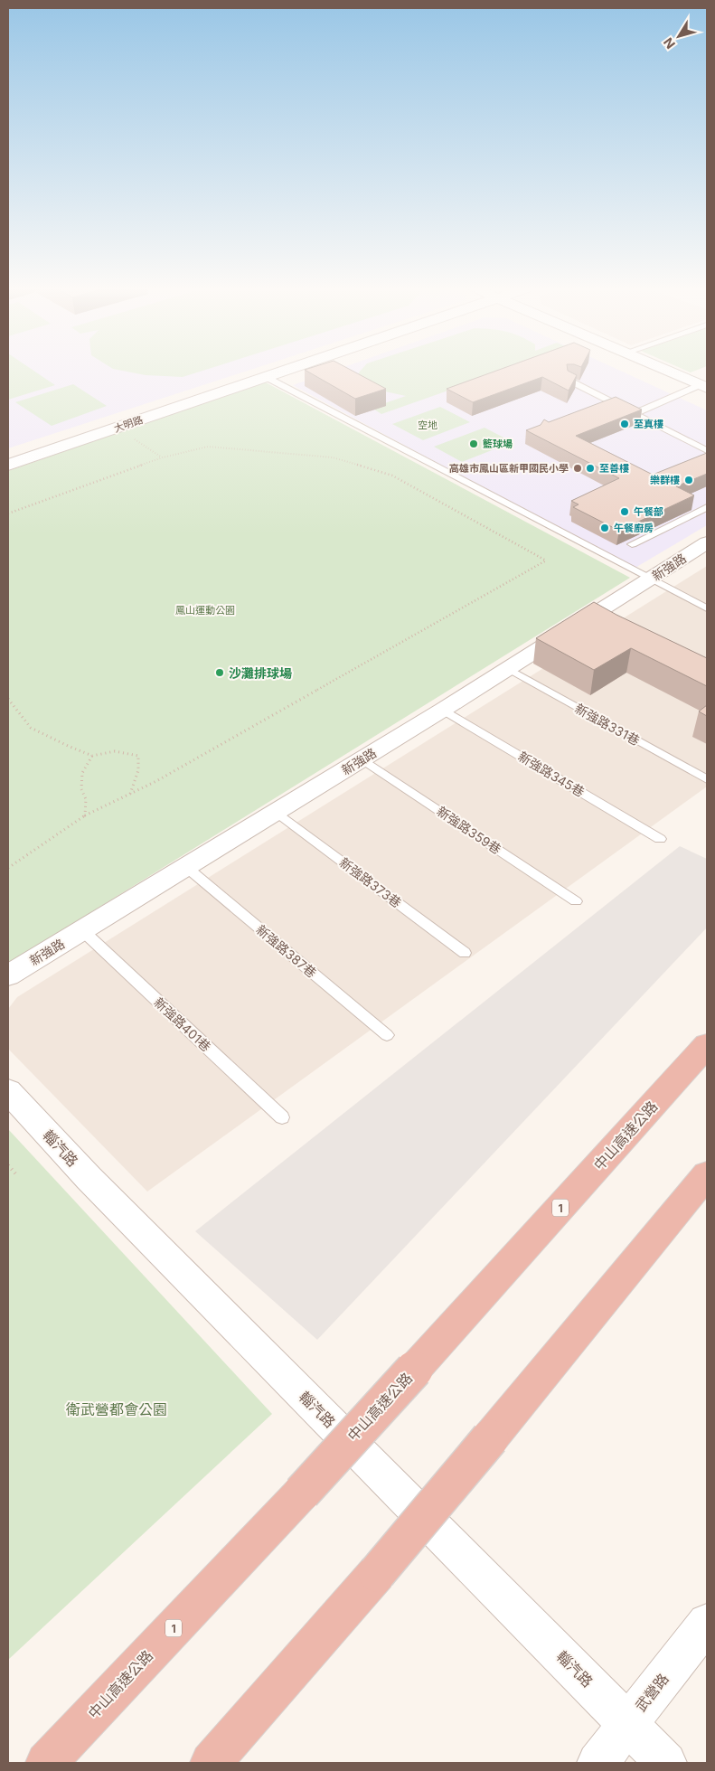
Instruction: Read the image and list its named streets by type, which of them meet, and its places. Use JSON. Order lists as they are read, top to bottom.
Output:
{
  "streets": {
    "highway": ["中山高速公路", "1"],
    "street": [
      "大明路",
      "新強路",
      "輜汽路",
      "武營路"
    ],
    "lane": [
      "新強路331巷",
      "新強路345巷",
      "新強路359巷",
      "新強路373巷",
      "新強路387巷",
      "新強路401巷"
    ]
  },
  "crossings": [
    ["新強路", "新強路331巷"],
    ["新強路", "新強路345巷"],
    ["新強路", "新強路359巷"],
    ["新強路", "新強路373巷"],
    ["新強路", "新強路387巷"],
    ["新強路", "新強路401巷"],
    ["輜汽路", "武營路"]
  ],
  "parks": ["空地", "鳳山運動公園", "衛武營都會公園"],
  "places": [
    "至真樓",
    "籃球場",
    "高雄市鳳山區新甲國民小學",
    "至善樓",
    "樂群樓",
    "午餐部",
    "午餐廚房",
    "沙灘排球場"
  ],
  "north": "bottom left"
}
